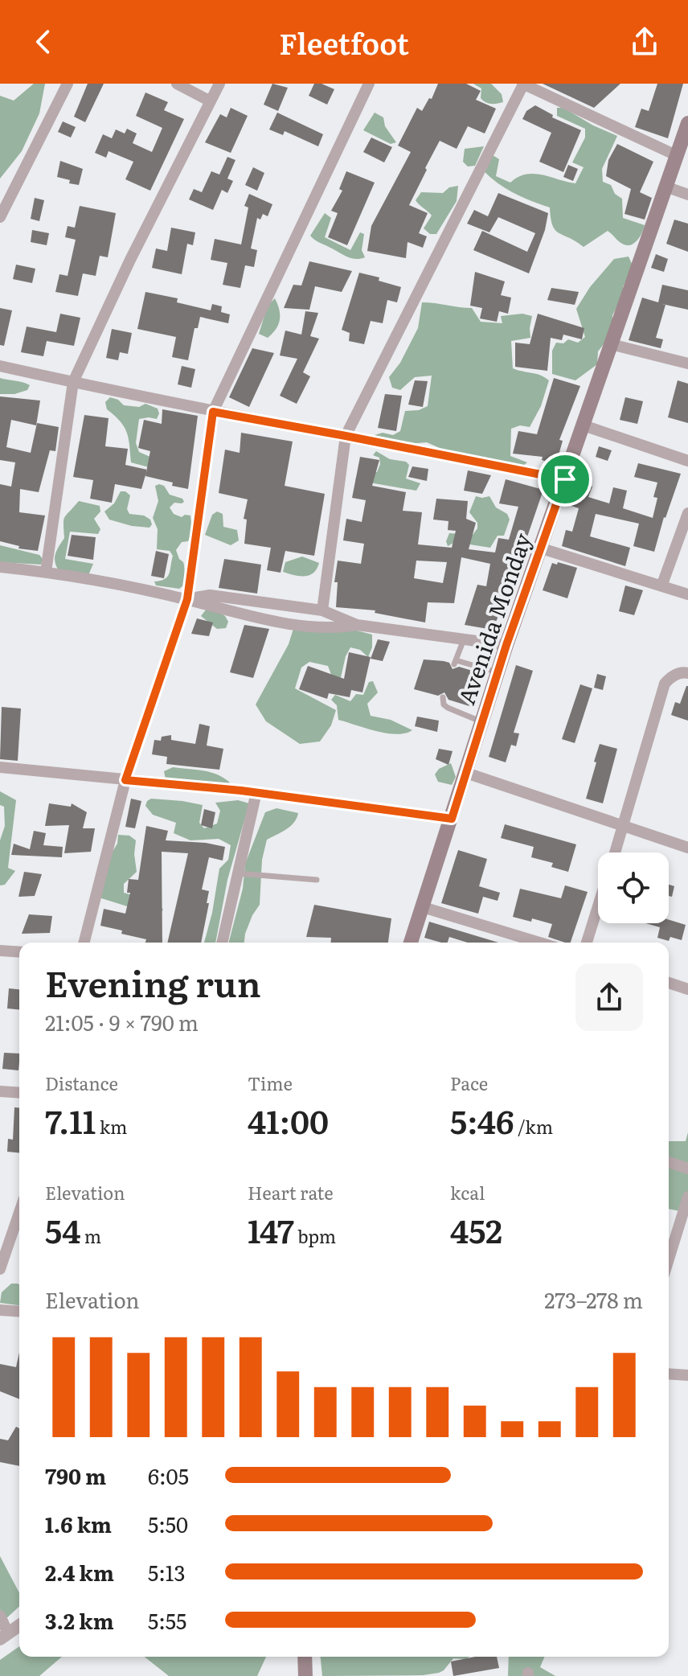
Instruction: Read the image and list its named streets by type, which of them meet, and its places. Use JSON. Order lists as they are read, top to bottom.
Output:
{
  "streets": {
    "main road": ["Avenida Monday"]
  },
  "page": {
    "header": "Fleetfoot",
    "heading": ["Evening run", "21:05 · 9 × 790 m"],
    "stats": [
      ["Distance", "7.11 km"],
      ["Time", "41:00"],
      ["Pace", "5:46 /km"],
      ["Elevation", "54 m"],
      ["Heart rate", "147 bpm"],
      ["kcal", "452"]
    ],
    "chart": ["Elevation", "273–278 m"],
    "list": [
      {
        "name": "790 m",
        "note": "6:05"
      },
      {
        "name": "1.6 km",
        "note": "5:50"
      },
      {
        "name": "2.4 km",
        "note": "5:13"
      },
      {
        "name": "3.2 km",
        "note": "5:55"
      }
    ]
  }
}
